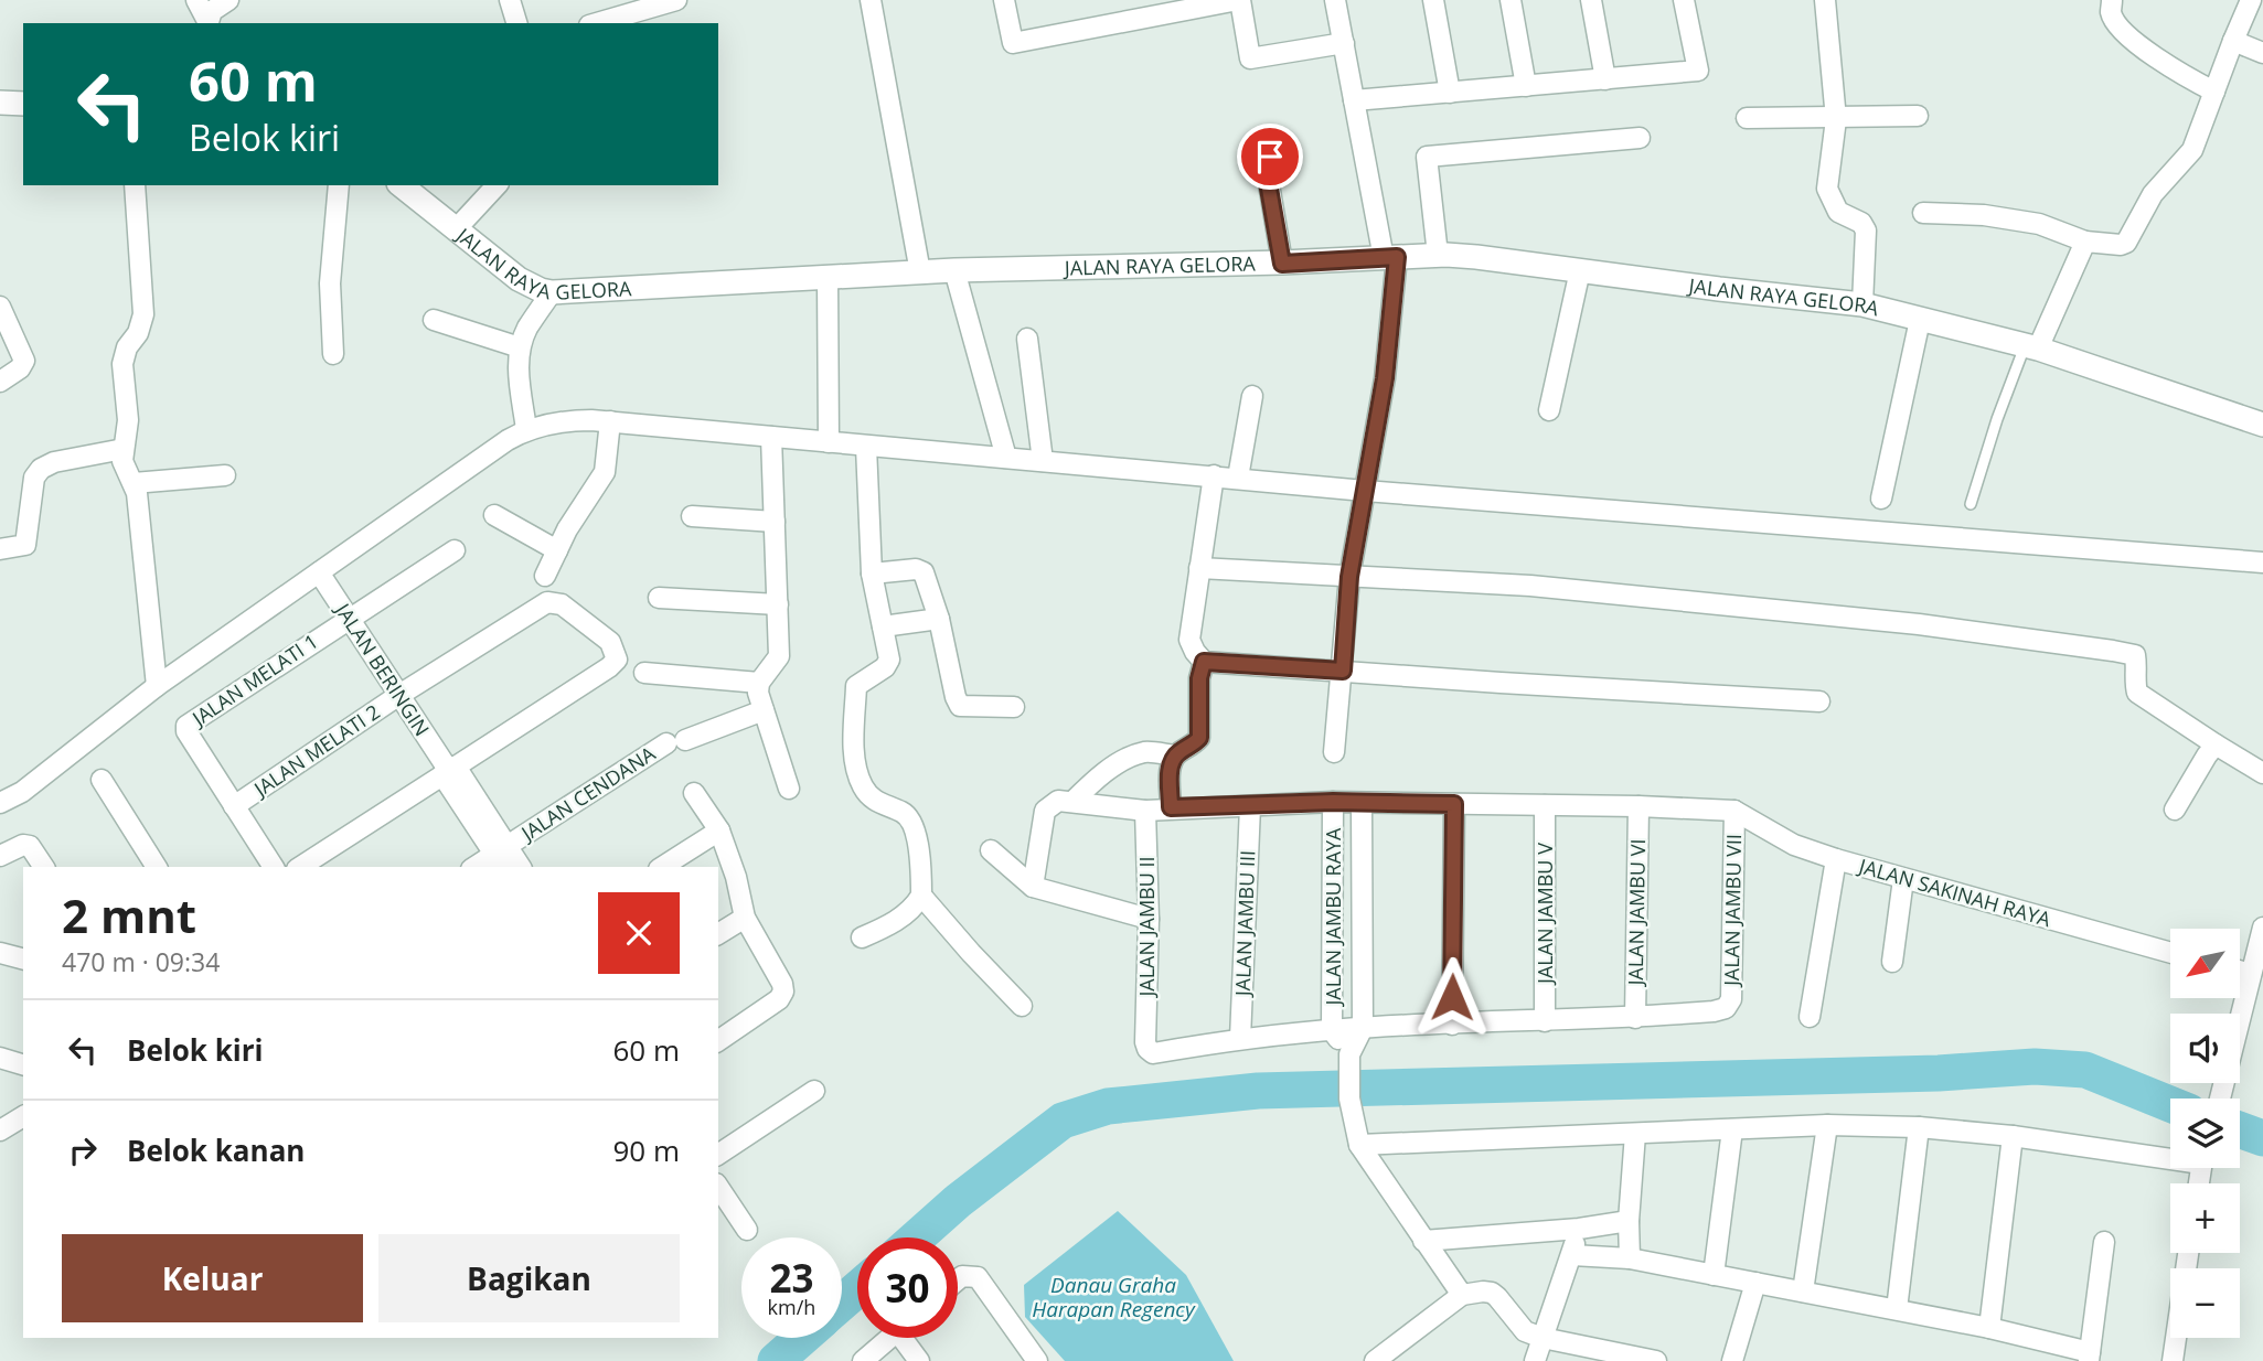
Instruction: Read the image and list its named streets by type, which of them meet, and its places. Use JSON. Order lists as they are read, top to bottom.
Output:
{
  "streets": {
    "street": [
      "JALAN RAYA GELORA",
      "JALAN BERINGIN",
      "JALAN MELATI 1",
      "JALAN MELATI 2",
      "JALAN CENDANA",
      "JALAN SAKINAH RAYA",
      "JALAN JAMBU VII",
      "JALAN JAMBU VI",
      "JALAN JAMBU V",
      "JALAN JAMBU RAYA",
      "JALAN JAMBU III",
      "JALAN JAMBU II"
    ]
  },
  "crossings": [
    ["JALAN BERINGIN", "JALAN MELATI 1"],
    ["JALAN BERINGIN", "JALAN MELATI 2"],
    ["JALAN BERINGIN", "JALAN CENDANA"],
    ["JALAN MELATI 1", "JALAN MELATI 2"],
    ["JALAN SAKINAH RAYA", "JALAN JAMBU VII"],
    ["JALAN JAMBU VII", "JALAN JAMBU VI"],
    ["JALAN JAMBU III", "JALAN JAMBU II"]
  ],
  "water": ["Danau Graha Harapan Regency"],
  "north": "bottom left",
  "page": {
    "turn": ["60 m", "Belok kiri"],
    "heading": ["2 mnt", "470 m · 09:34"],
    "map_buttons": ["+", "−"],
    "list": [
      {
        "name": "Belok kiri",
        "value": "60 m"
      },
      {
        "name": "Belok kanan",
        "value": "90 m"
      }
    ],
    "buttons": ["Keluar", "Bagikan"],
    "speed": "23 km/h",
    "limit": "30"
  }
}
